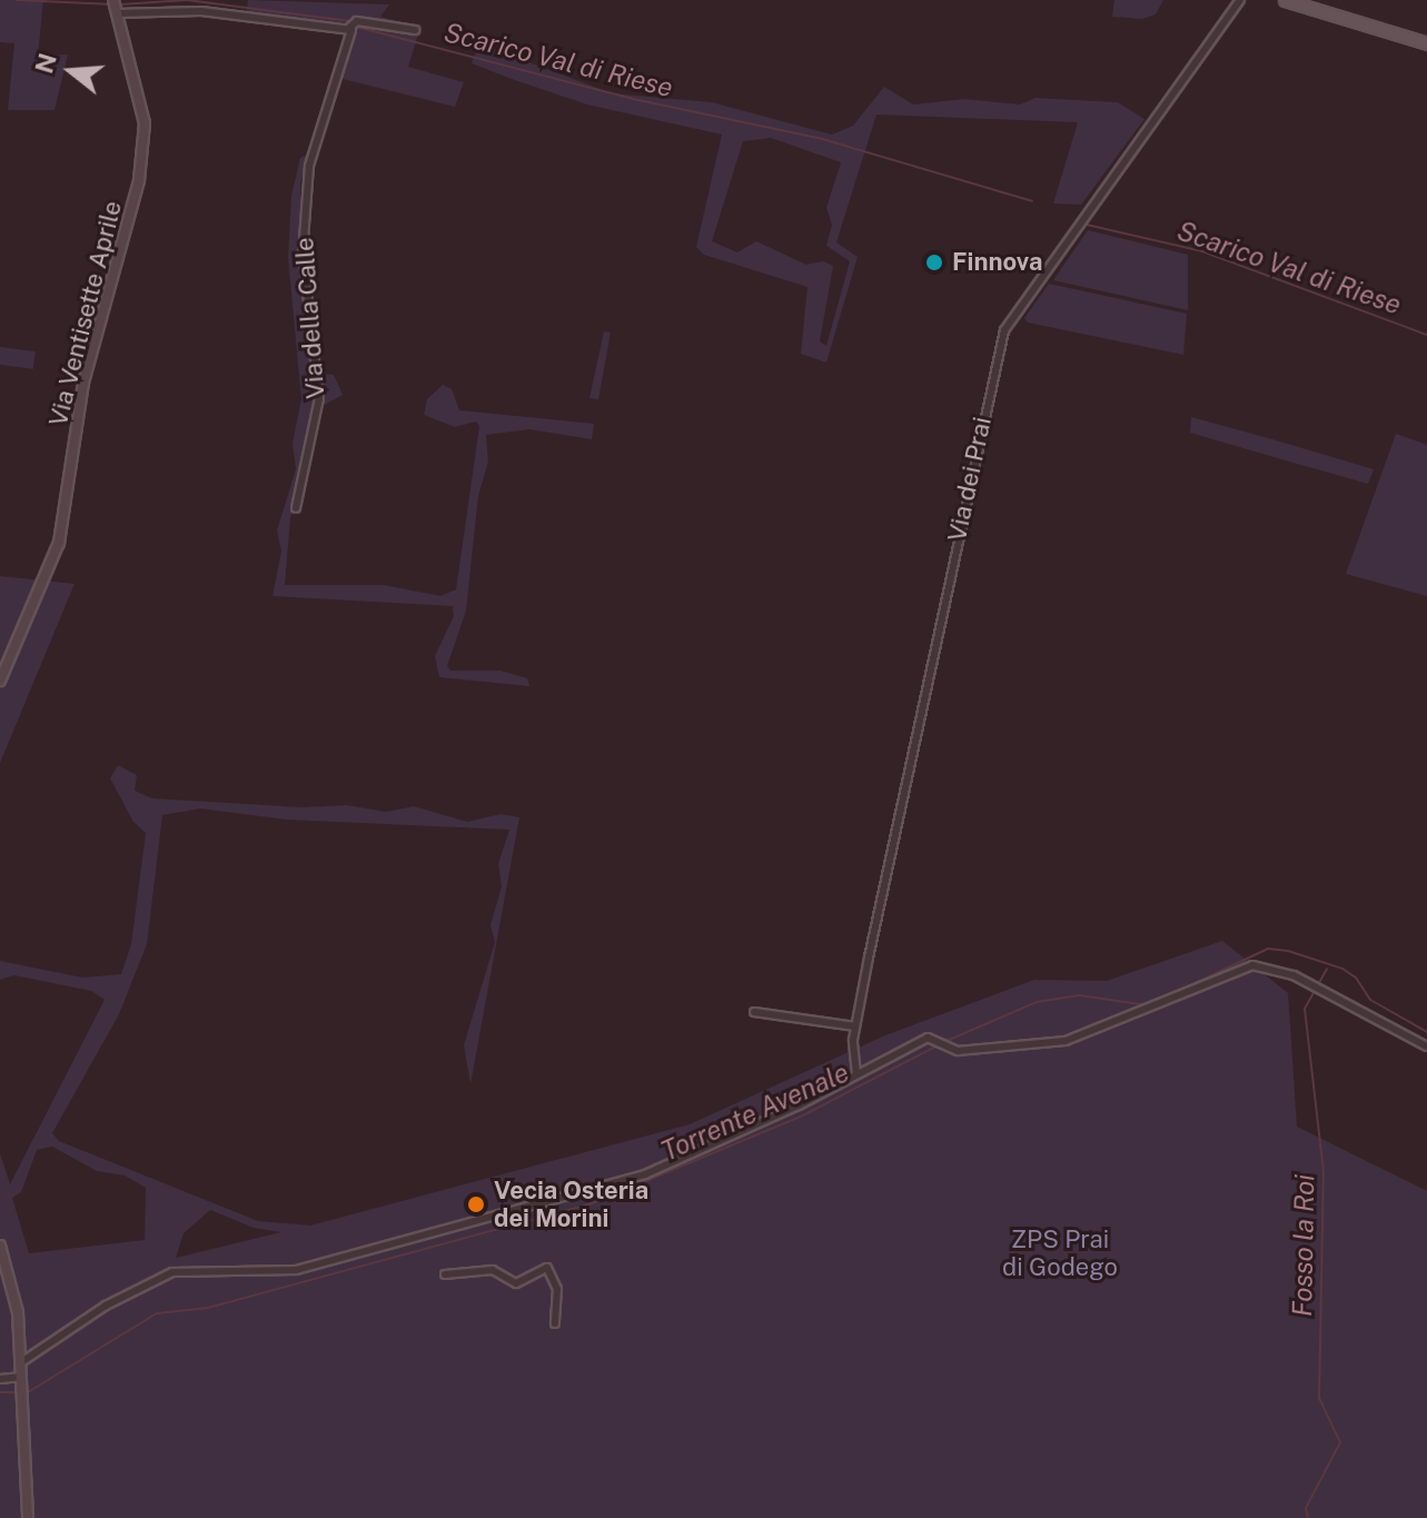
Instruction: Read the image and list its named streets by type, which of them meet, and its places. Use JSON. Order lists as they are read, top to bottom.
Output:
{
  "streets": {
    "main road": ["Via Ventisette Aprile"],
    "street": ["Via della Calle", "Via dei Prai"]
  },
  "water": ["Scarico Val di Riese", "Torrente Avenale", "Fosso la Roi"],
  "parks": ["ZPS Prai di Godego"],
  "places": ["Finnova", "Vecia Osteria dei Morini"],
  "north": "left"
}
